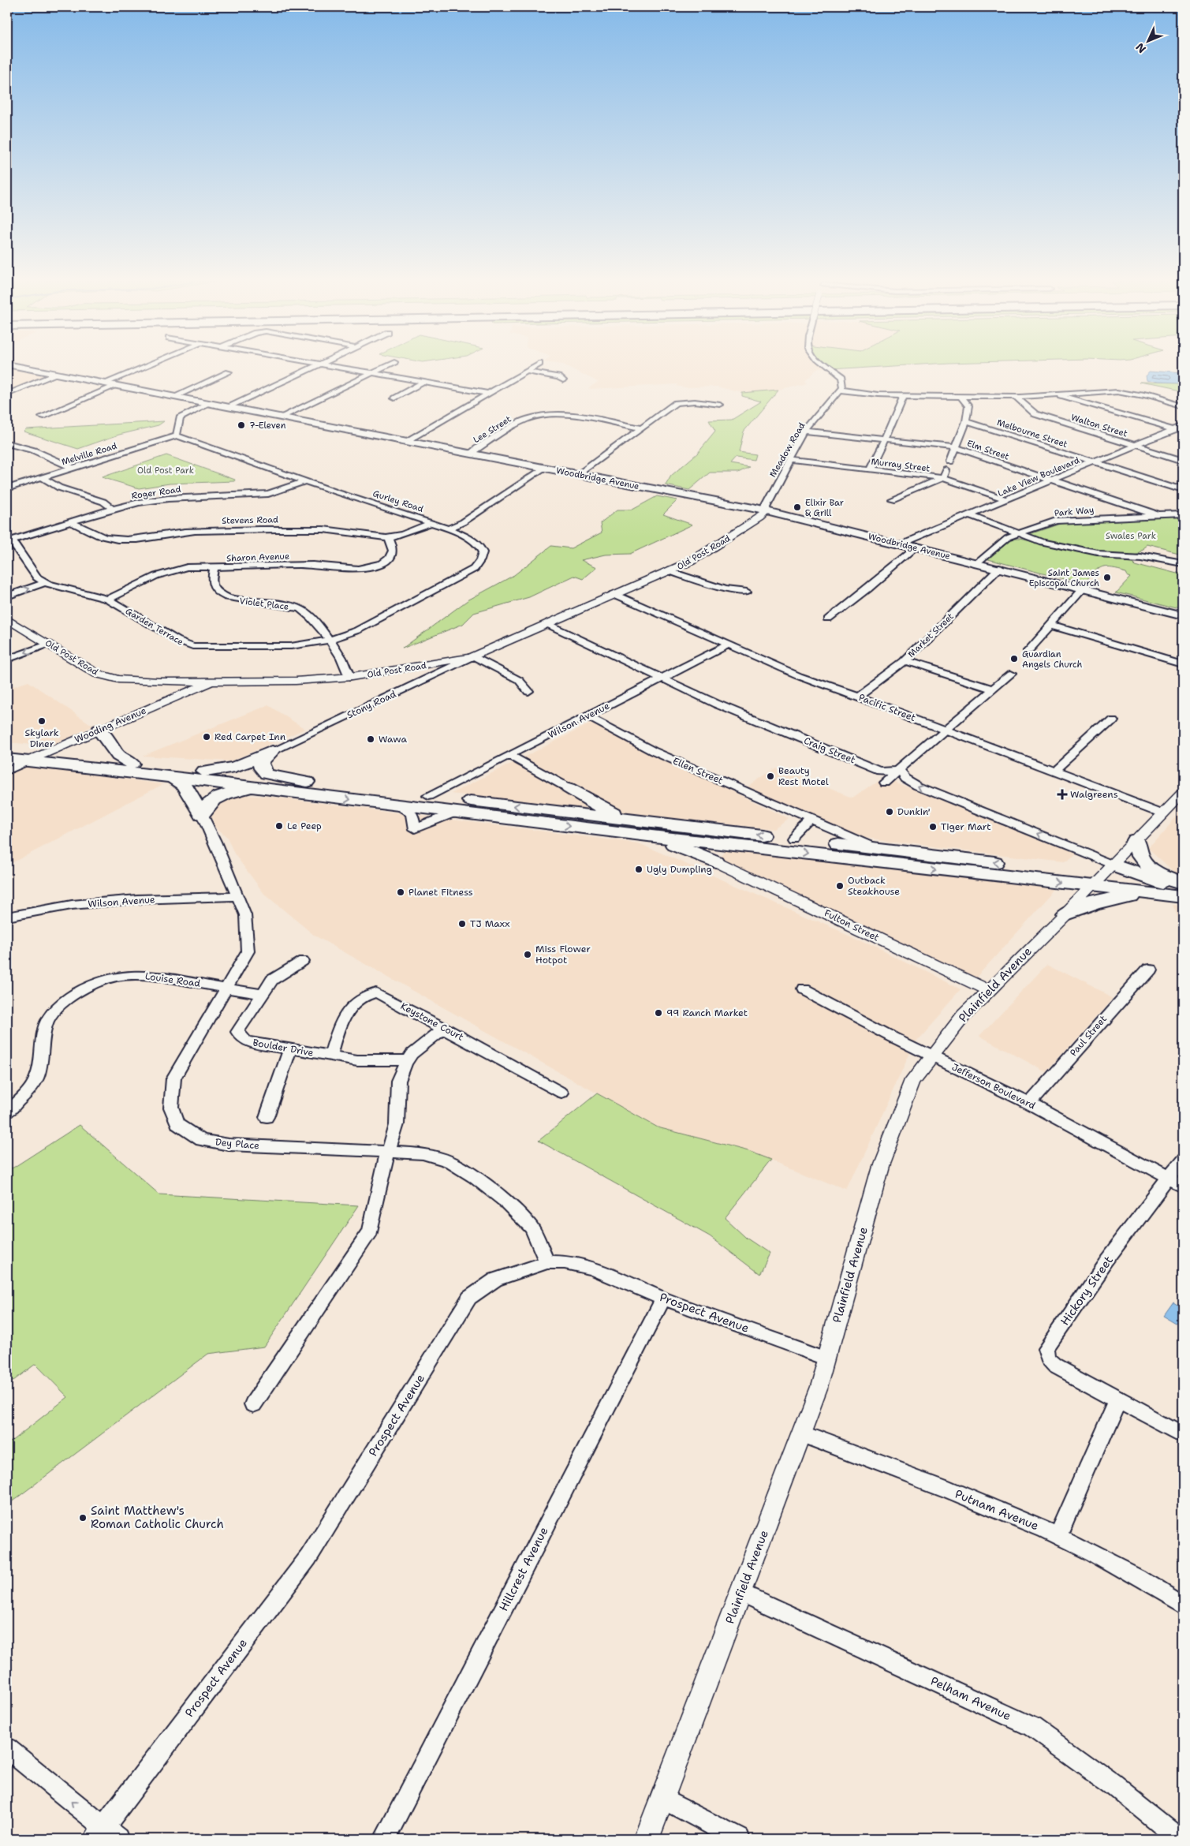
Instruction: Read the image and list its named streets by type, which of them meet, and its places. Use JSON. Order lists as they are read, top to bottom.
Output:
{
  "streets": {
    "main road": ["Woodbridge Avenue"],
    "street": [
      "Walton Street",
      "Lee Street",
      "Melbourne Street",
      "Meadow Road",
      "Elm Street",
      "Melville Road",
      "Murray Street",
      "Lake View Boulevard",
      "Roger Road",
      "Gurley Road",
      "Park Way",
      "Stevens Road",
      "Old Post Road",
      "Sharon Avenue",
      "Violet Place",
      "Garden Terrace",
      "Market Street",
      "Stony Road",
      "Pacific Street",
      "Wilson Avenue",
      "Wooding Avenue",
      "Craig Street",
      "Ellen Street",
      "Fulton Street",
      "Louise Road",
      "Plainfield Avenue",
      "Keystone Court",
      "Paul Street",
      "Boulder Drive",
      "Jefferson Boulevard",
      "Dey Place",
      "Hickory Street",
      "Prospect Avenue",
      "Putnam Avenue",
      "Hillcrest Avenue",
      "Pelham Avenue"
    ]
  },
  "crossings": [
    ["Walton Street", "Lake View Boulevard"],
    ["Lee Street", "Woodbridge Avenue"],
    ["Melbourne Street", "Lake View Boulevard"],
    ["Meadow Road", "Elm Street"],
    ["Meadow Road", "Murray Street"],
    ["Meadow Road", "Woodbridge Avenue"],
    ["Meadow Road", "Old Post Road"],
    ["Elm Street", "Lake View Boulevard"],
    ["Elm Street", "Park Way"],
    ["Melville Road", "Gurley Road"],
    ["Murray Street", "Lake View Boulevard"],
    ["Lake View Boulevard", "Woodbridge Avenue"],
    ["Woodbridge Avenue", "Park Way"],
    ["Woodbridge Avenue", "Old Post Road"],
    ["Woodbridge Avenue", "Market Street"],
    ["Roger Road", "Gurley Road"],
    ["Roger Road", "Stevens Road"],
    ["Roger Road", "Garden Terrace"],
    ["Gurley Road", "Stevens Road"],
    ["Gurley Road", "Violet Place"],
    ["Gurley Road", "Garden Terrace"],
    ["Stevens Road", "Sharon Avenue"],
    ["Old Post Road", "Violet Place"],
    ["Old Post Road", "Stony Road"],
    ["Old Post Road", "Pacific Street"],
    ["Old Post Road", "Wooding Avenue"],
    ["Old Post Road", "Craig Street"],
    ["Sharon Avenue", "Violet Place"],
    ["Sharon Avenue", "Garden Terrace"],
    ["Violet Place", "Garden Terrace"],
    ["Market Street", "Pacific Street"],
    ["Pacific Street", "Wilson Avenue"],
    ["Pacific Street", "Plainfield Avenue"],
    ["Wilson Avenue", "Craig Street"],
    ["Wilson Avenue", "Ellen Street"],
    ["Wilson Avenue", "Dey Place"],
    ["Fulton Street", "Plainfield Avenue"],
    ["Louise Road", "Boulder Drive"],
    ["Louise Road", "Dey Place"],
    ["Plainfield Avenue", "Jefferson Boulevard"],
    ["Plainfield Avenue", "Prospect Avenue"],
    ["Plainfield Avenue", "Putnam Avenue"],
    ["Plainfield Avenue", "Pelham Avenue"],
    ["Keystone Court", "Boulder Drive"],
    ["Paul Street", "Jefferson Boulevard"],
    ["Jefferson Boulevard", "Hickory Street"],
    ["Dey Place", "Prospect Avenue"],
    ["Prospect Avenue", "Hillcrest Avenue"]
  ],
  "parks": ["Old Post Park", "Swales Park"],
  "places": {
    "other": [
      "7-Eleven",
      "Elixir Bar & Grill",
      "Saint James Episcopal Church",
      "Guardian Angels Church",
      "Skylark Diner",
      "Red Carpet Inn",
      "Wawa",
      "Beauty Rest Motel",
      "Dunkin'",
      "Le Peep",
      "Tiger Mart",
      "Ugly Dumpling",
      "Outback Steakhouse",
      "Planet Fitness",
      "TJ Maxx",
      "Miss Flower Hotpot",
      "99 Ranch Market",
      "Saint Matthew's Roman Catholic Church"
    ],
    "health": ["Walgreens"]
  },
  "north": "bottom left"
}
